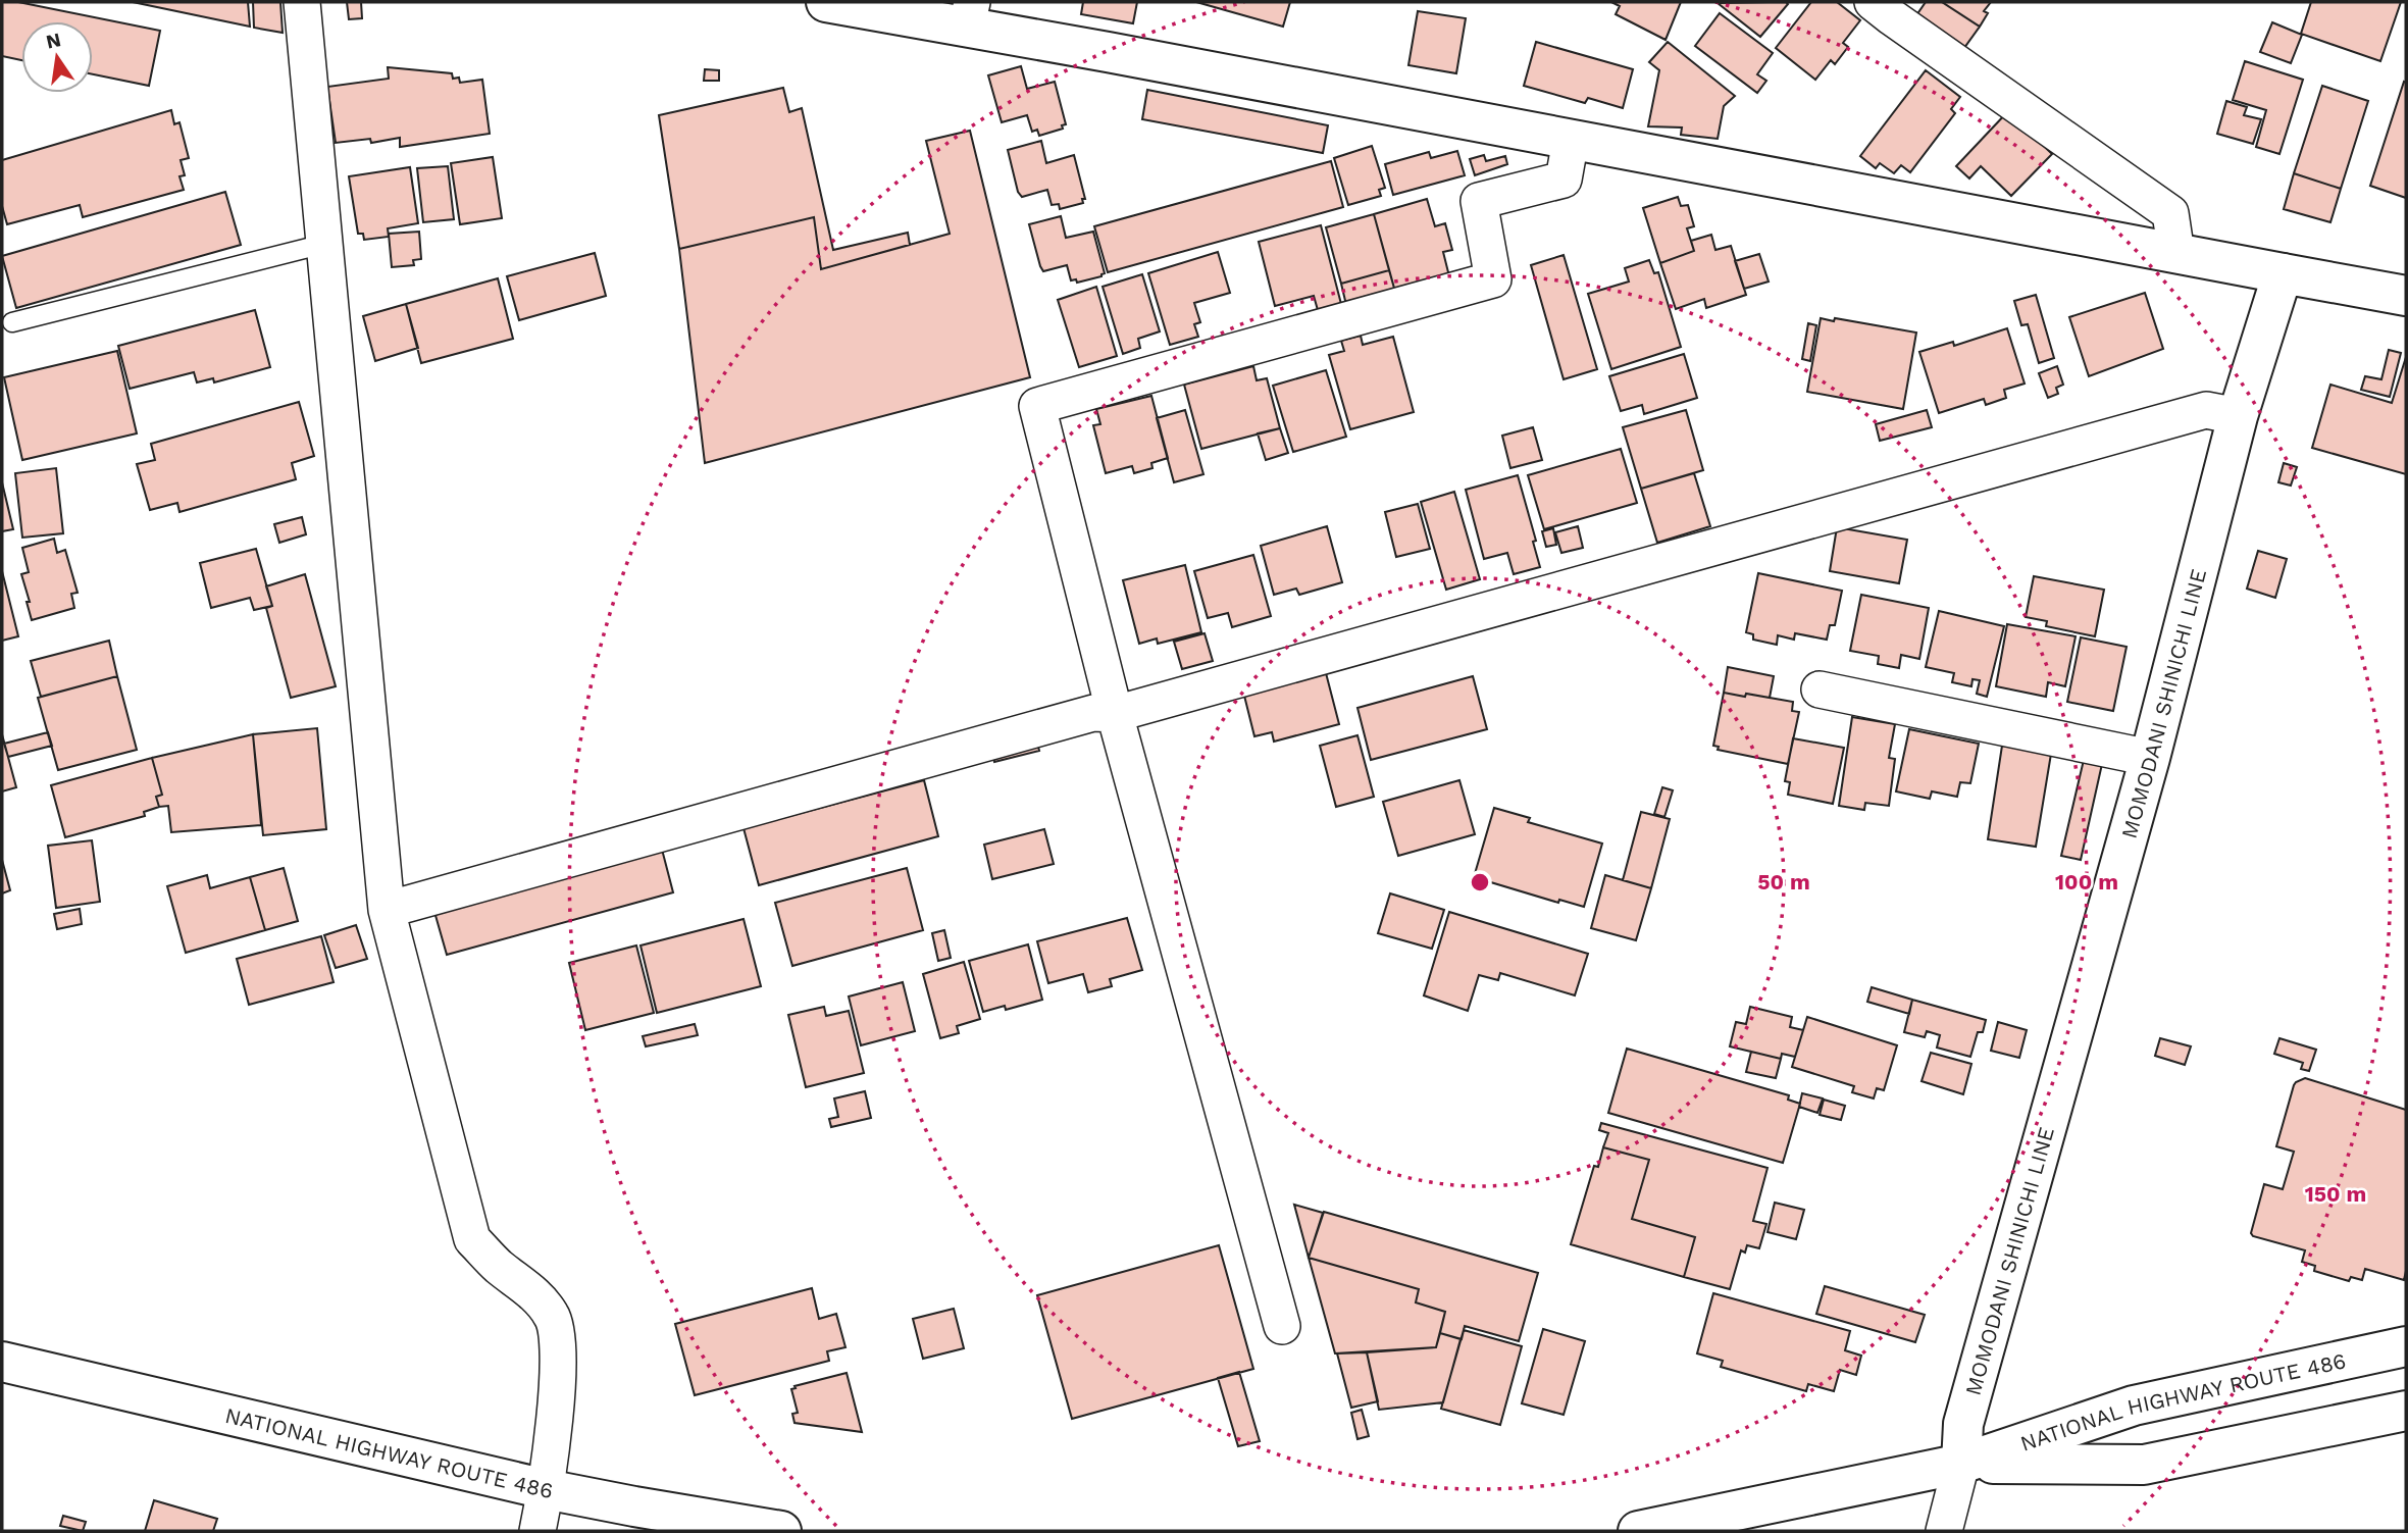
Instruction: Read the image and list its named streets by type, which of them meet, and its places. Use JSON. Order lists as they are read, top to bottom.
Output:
{
  "streets": {
    "main road": ["MOMODANI SHINICHI LINE", "NATIONAL HIGHWAY ROUTE 486"]
  },
  "crossings": [
    ["MOMODANI SHINICHI LINE", "NATIONAL HIGHWAY ROUTE 486"]
  ],
  "north": "top",
  "rings": ["50 m", "100 m", "150 m"]
}
